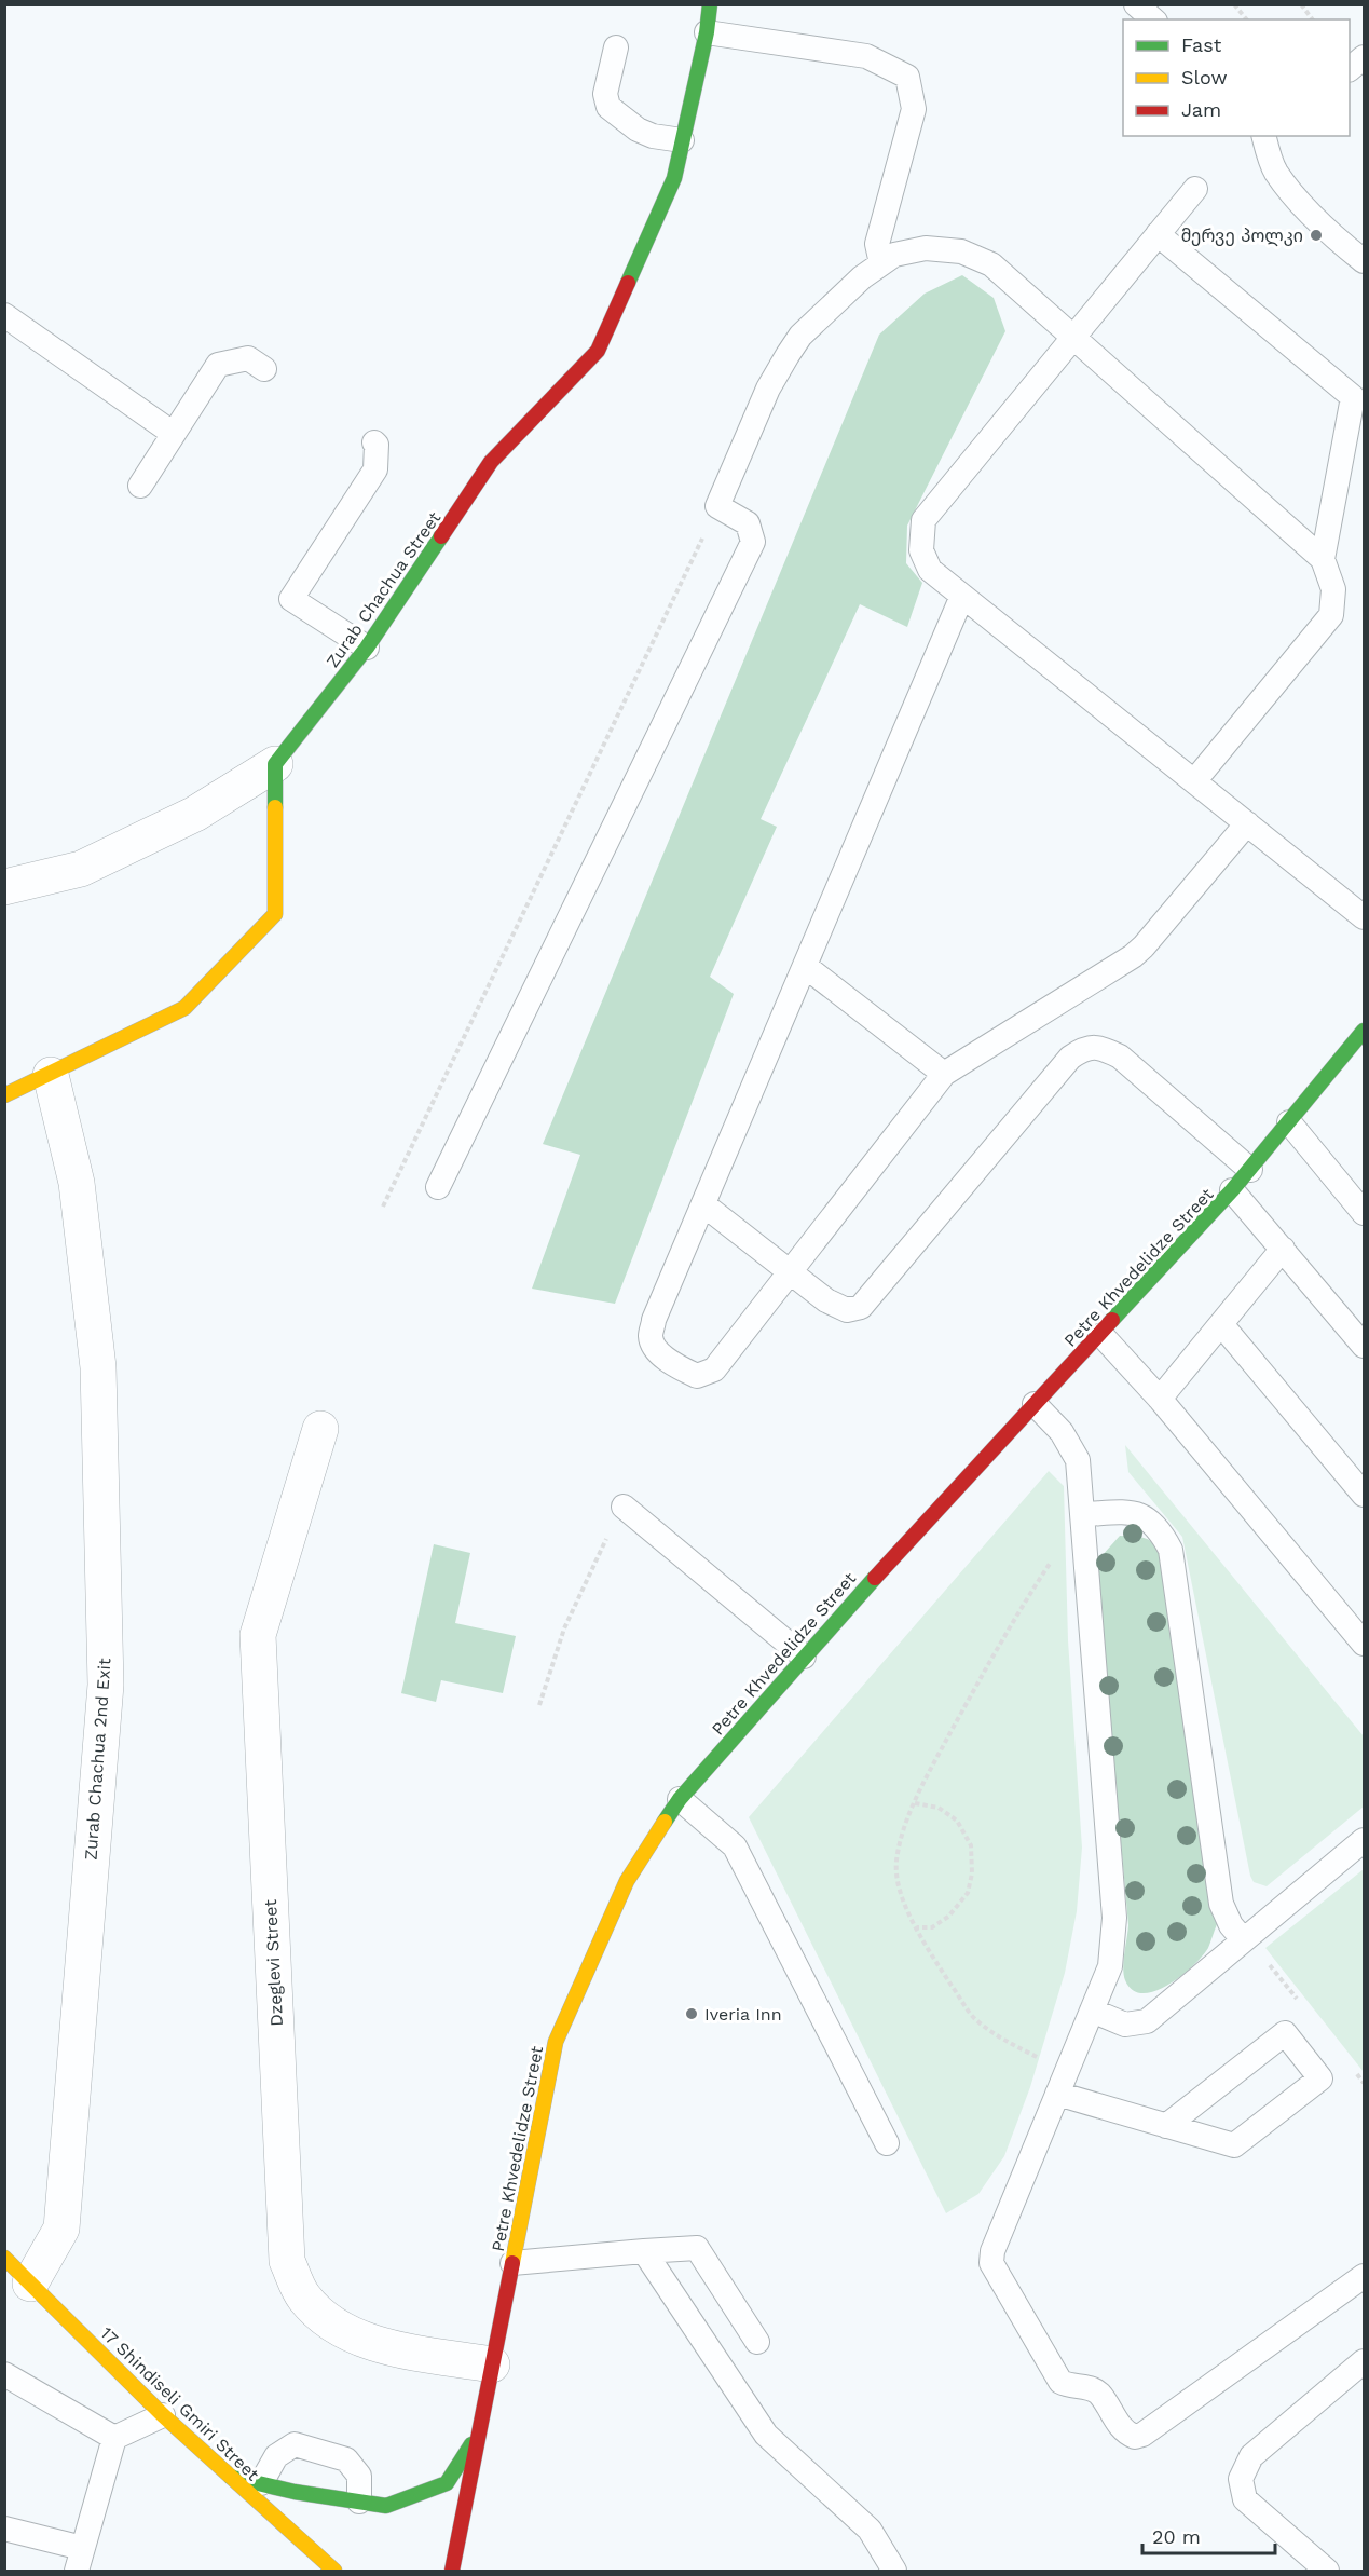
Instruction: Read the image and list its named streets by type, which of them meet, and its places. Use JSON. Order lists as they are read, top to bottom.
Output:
{
  "streets": {
    "street": [
      "Zurab Chachua Street",
      "Petre Khvedelidze Street",
      "Zurab Chachua 2nd Exit",
      "Dzeglevi Street",
      "17 Shindiseli Gmiri Street"
    ]
  },
  "crossings": [
    ["Petre Khvedelidze Street", "Dzeglevi Street"],
    ["Petre Khvedelidze Street", "17 Shindiseli Gmiri Street"],
    ["Zurab Chachua 2nd Exit", "17 Shindiseli Gmiri Street"]
  ],
  "places": ["მერვე პოლკი", "Iveria Inn"],
  "legend": ["Fast", "Slow", "Jam"],
  "scale_bar": "20 m"
}
